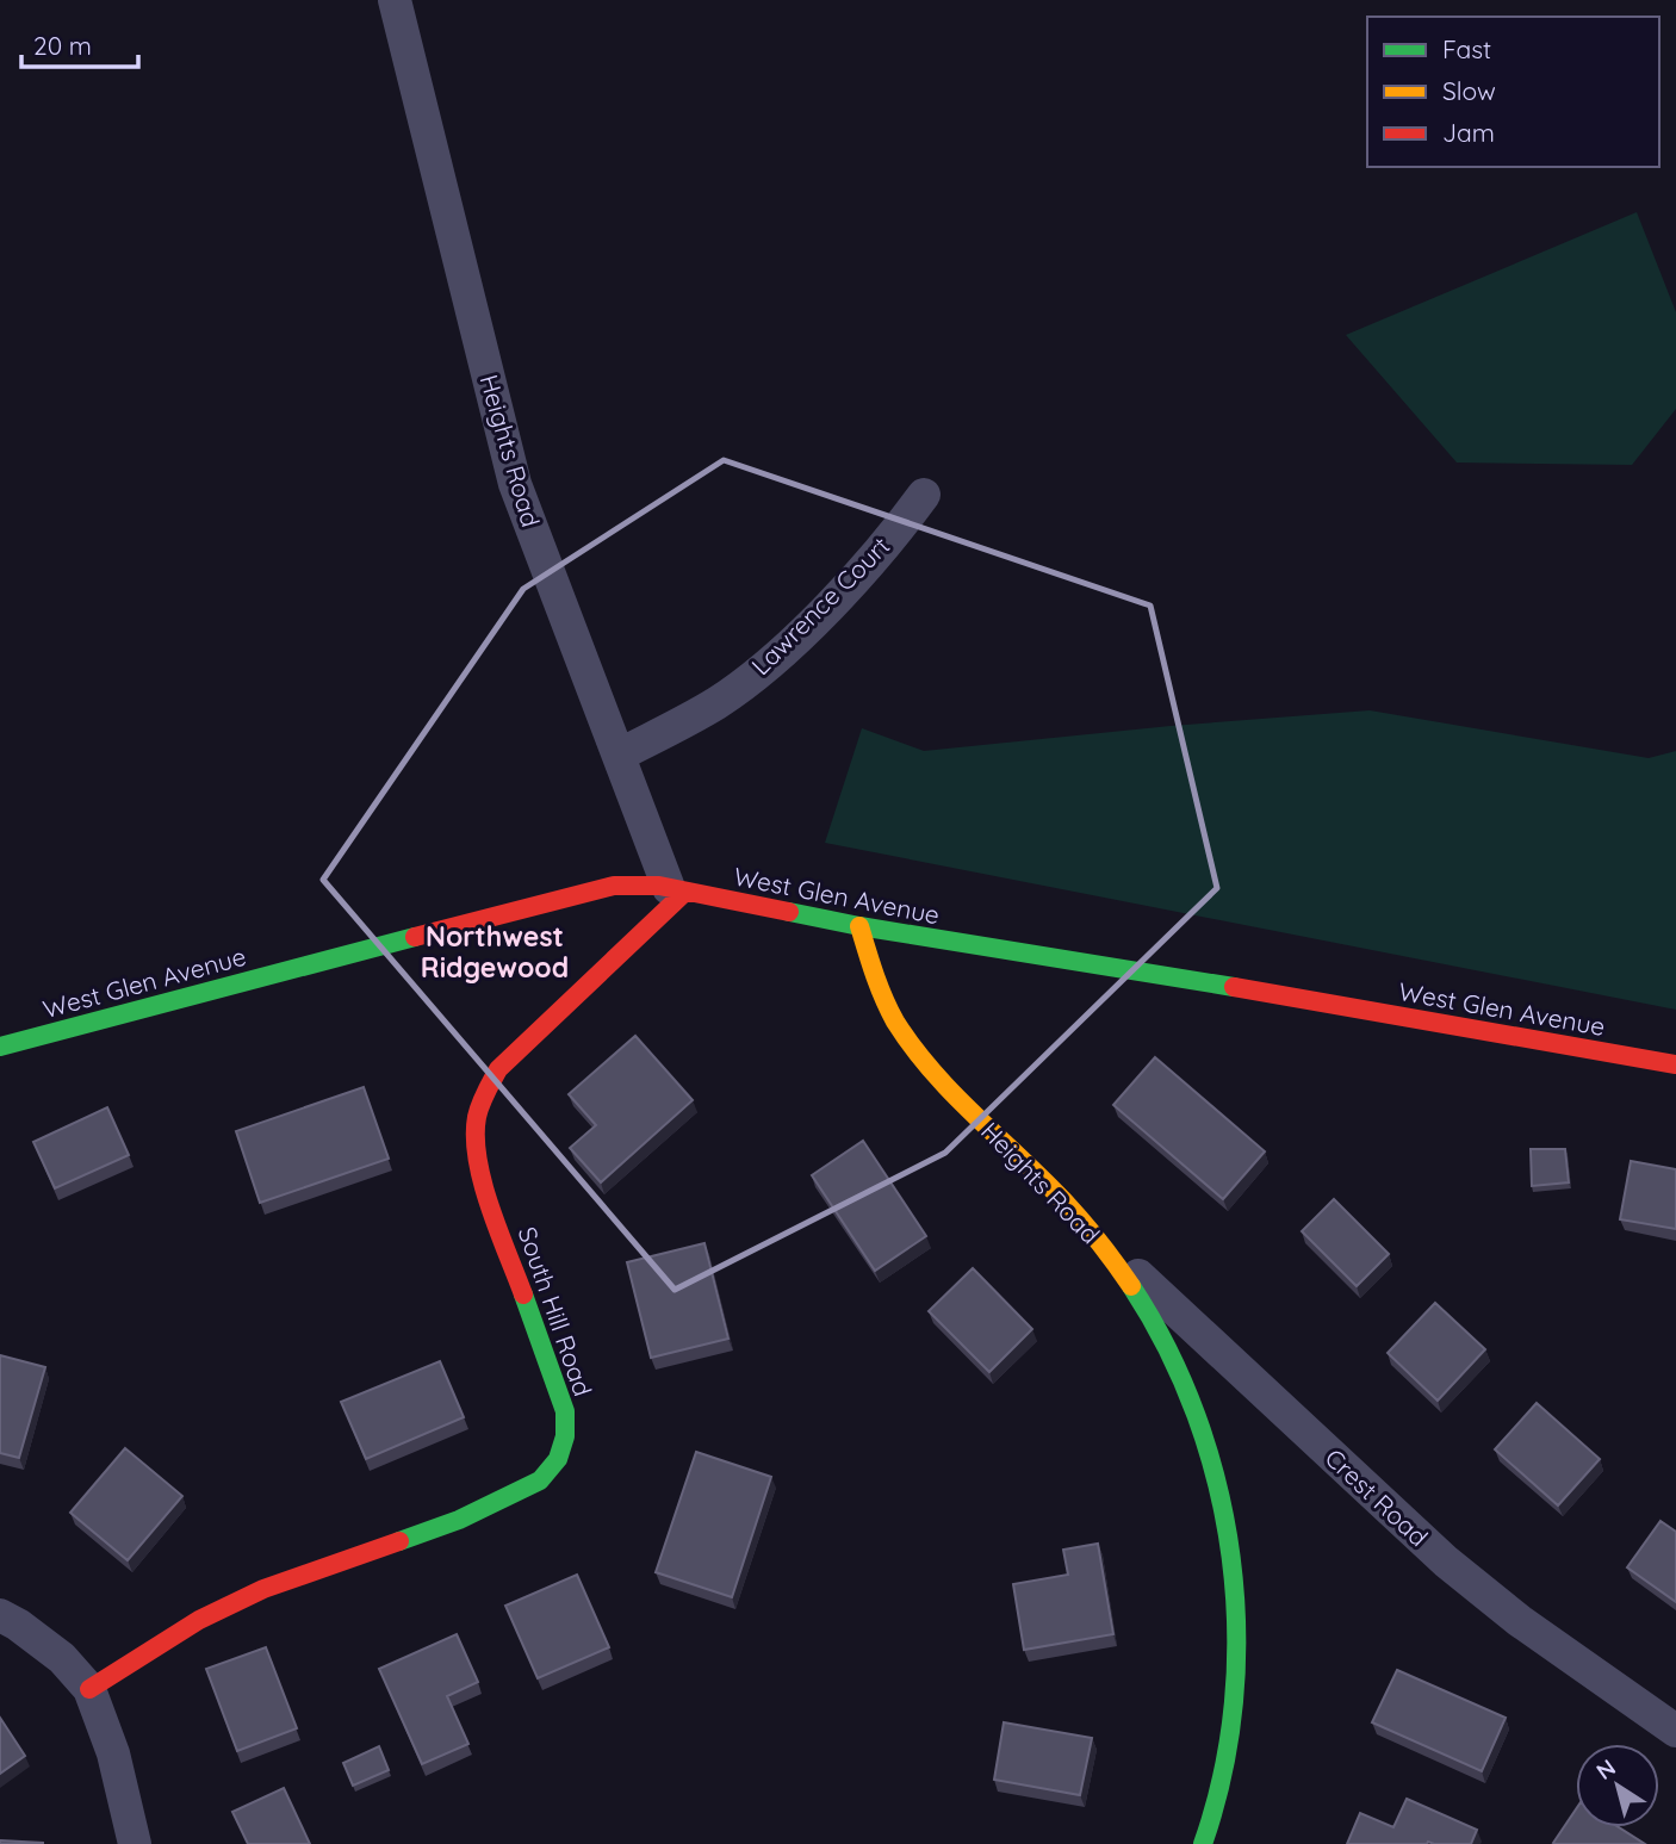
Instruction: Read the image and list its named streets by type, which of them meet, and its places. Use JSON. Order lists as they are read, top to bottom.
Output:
{
  "streets": {
    "street": [
      "Heights Road",
      "Lawrence Court",
      "West Glen Avenue",
      "South Hill Road",
      "Crest Road"
    ]
  },
  "crossings": [
    ["Heights Road", "Lawrence Court"],
    ["Heights Road", "West Glen Avenue"],
    ["Heights Road", "South Hill Road"],
    ["Heights Road", "Crest Road"],
    ["West Glen Avenue", "South Hill Road"]
  ],
  "districts": ["Northwest Ridgewood"],
  "legend": ["Fast", "Slow", "Jam"],
  "scale_bar": "20 m",
  "north": "top left"
}
